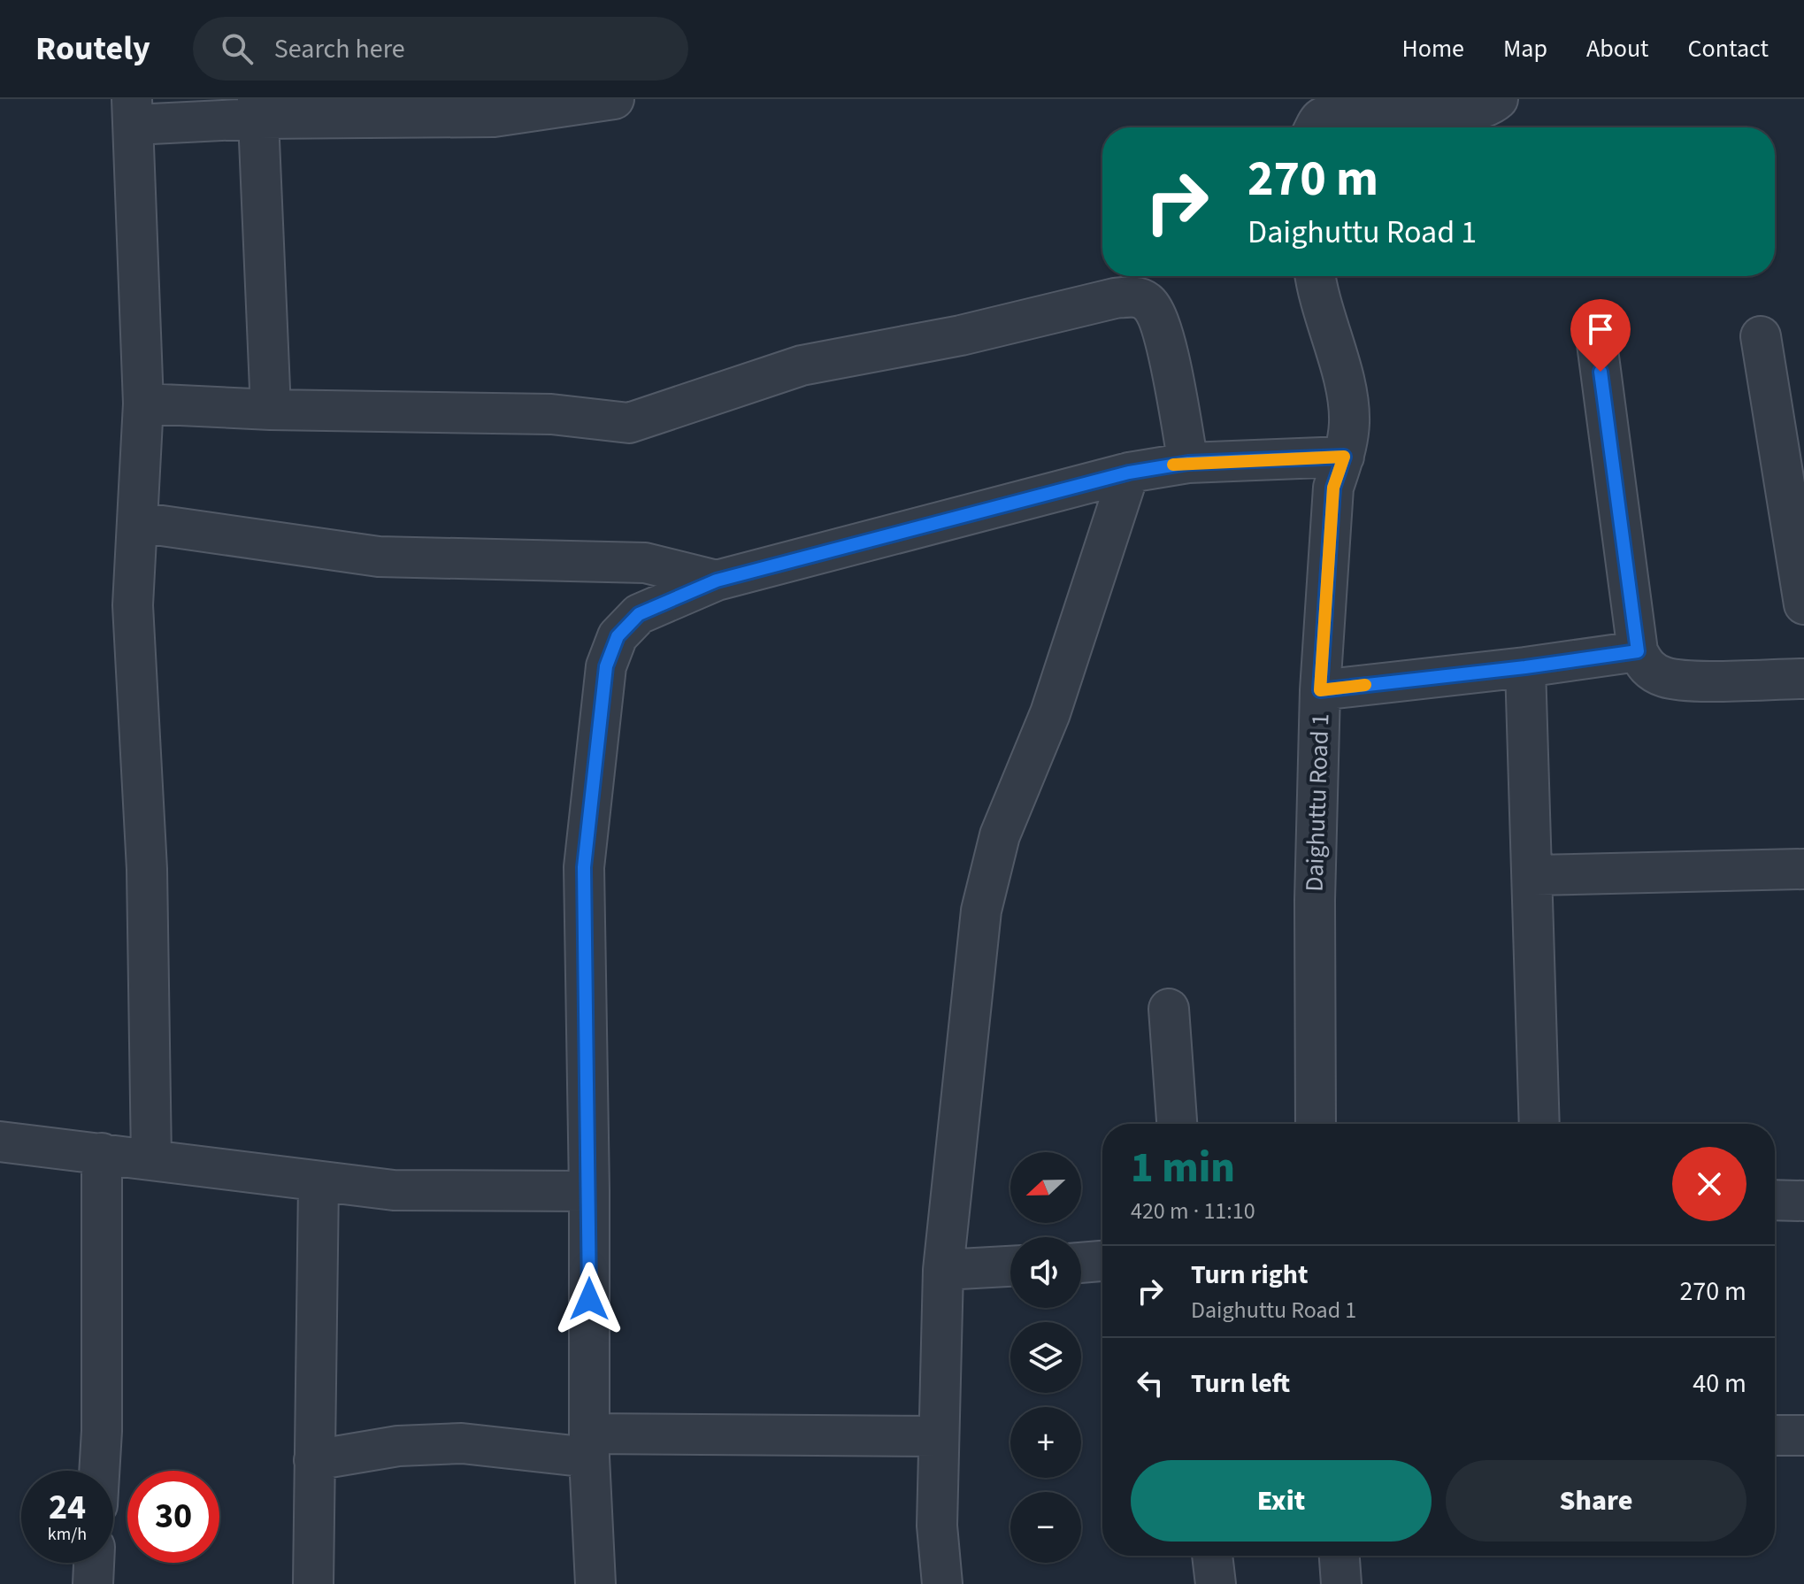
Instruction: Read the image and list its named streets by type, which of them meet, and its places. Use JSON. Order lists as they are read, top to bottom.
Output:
{
  "streets": {
    "street": ["Daighuttu Road 1"]
  },
  "north": "left",
  "page": {
    "header": "Routely",
    "search": "Search here",
    "nav": [
      "Home",
      "Map",
      "About",
      "Contact"
    ],
    "turn": ["270 m", "Daighuttu Road 1"],
    "heading": ["1 min", "420 m · 11:10"],
    "map_buttons": ["+", "−"],
    "list": [
      {
        "name": "Turn right",
        "note": "Daighuttu Road 1",
        "value": "270 m"
      },
      {
        "name": "Turn left",
        "value": "40 m"
      }
    ],
    "buttons": ["Exit", "Share"],
    "speed": "24 km/h",
    "limit": "30"
  }
}
